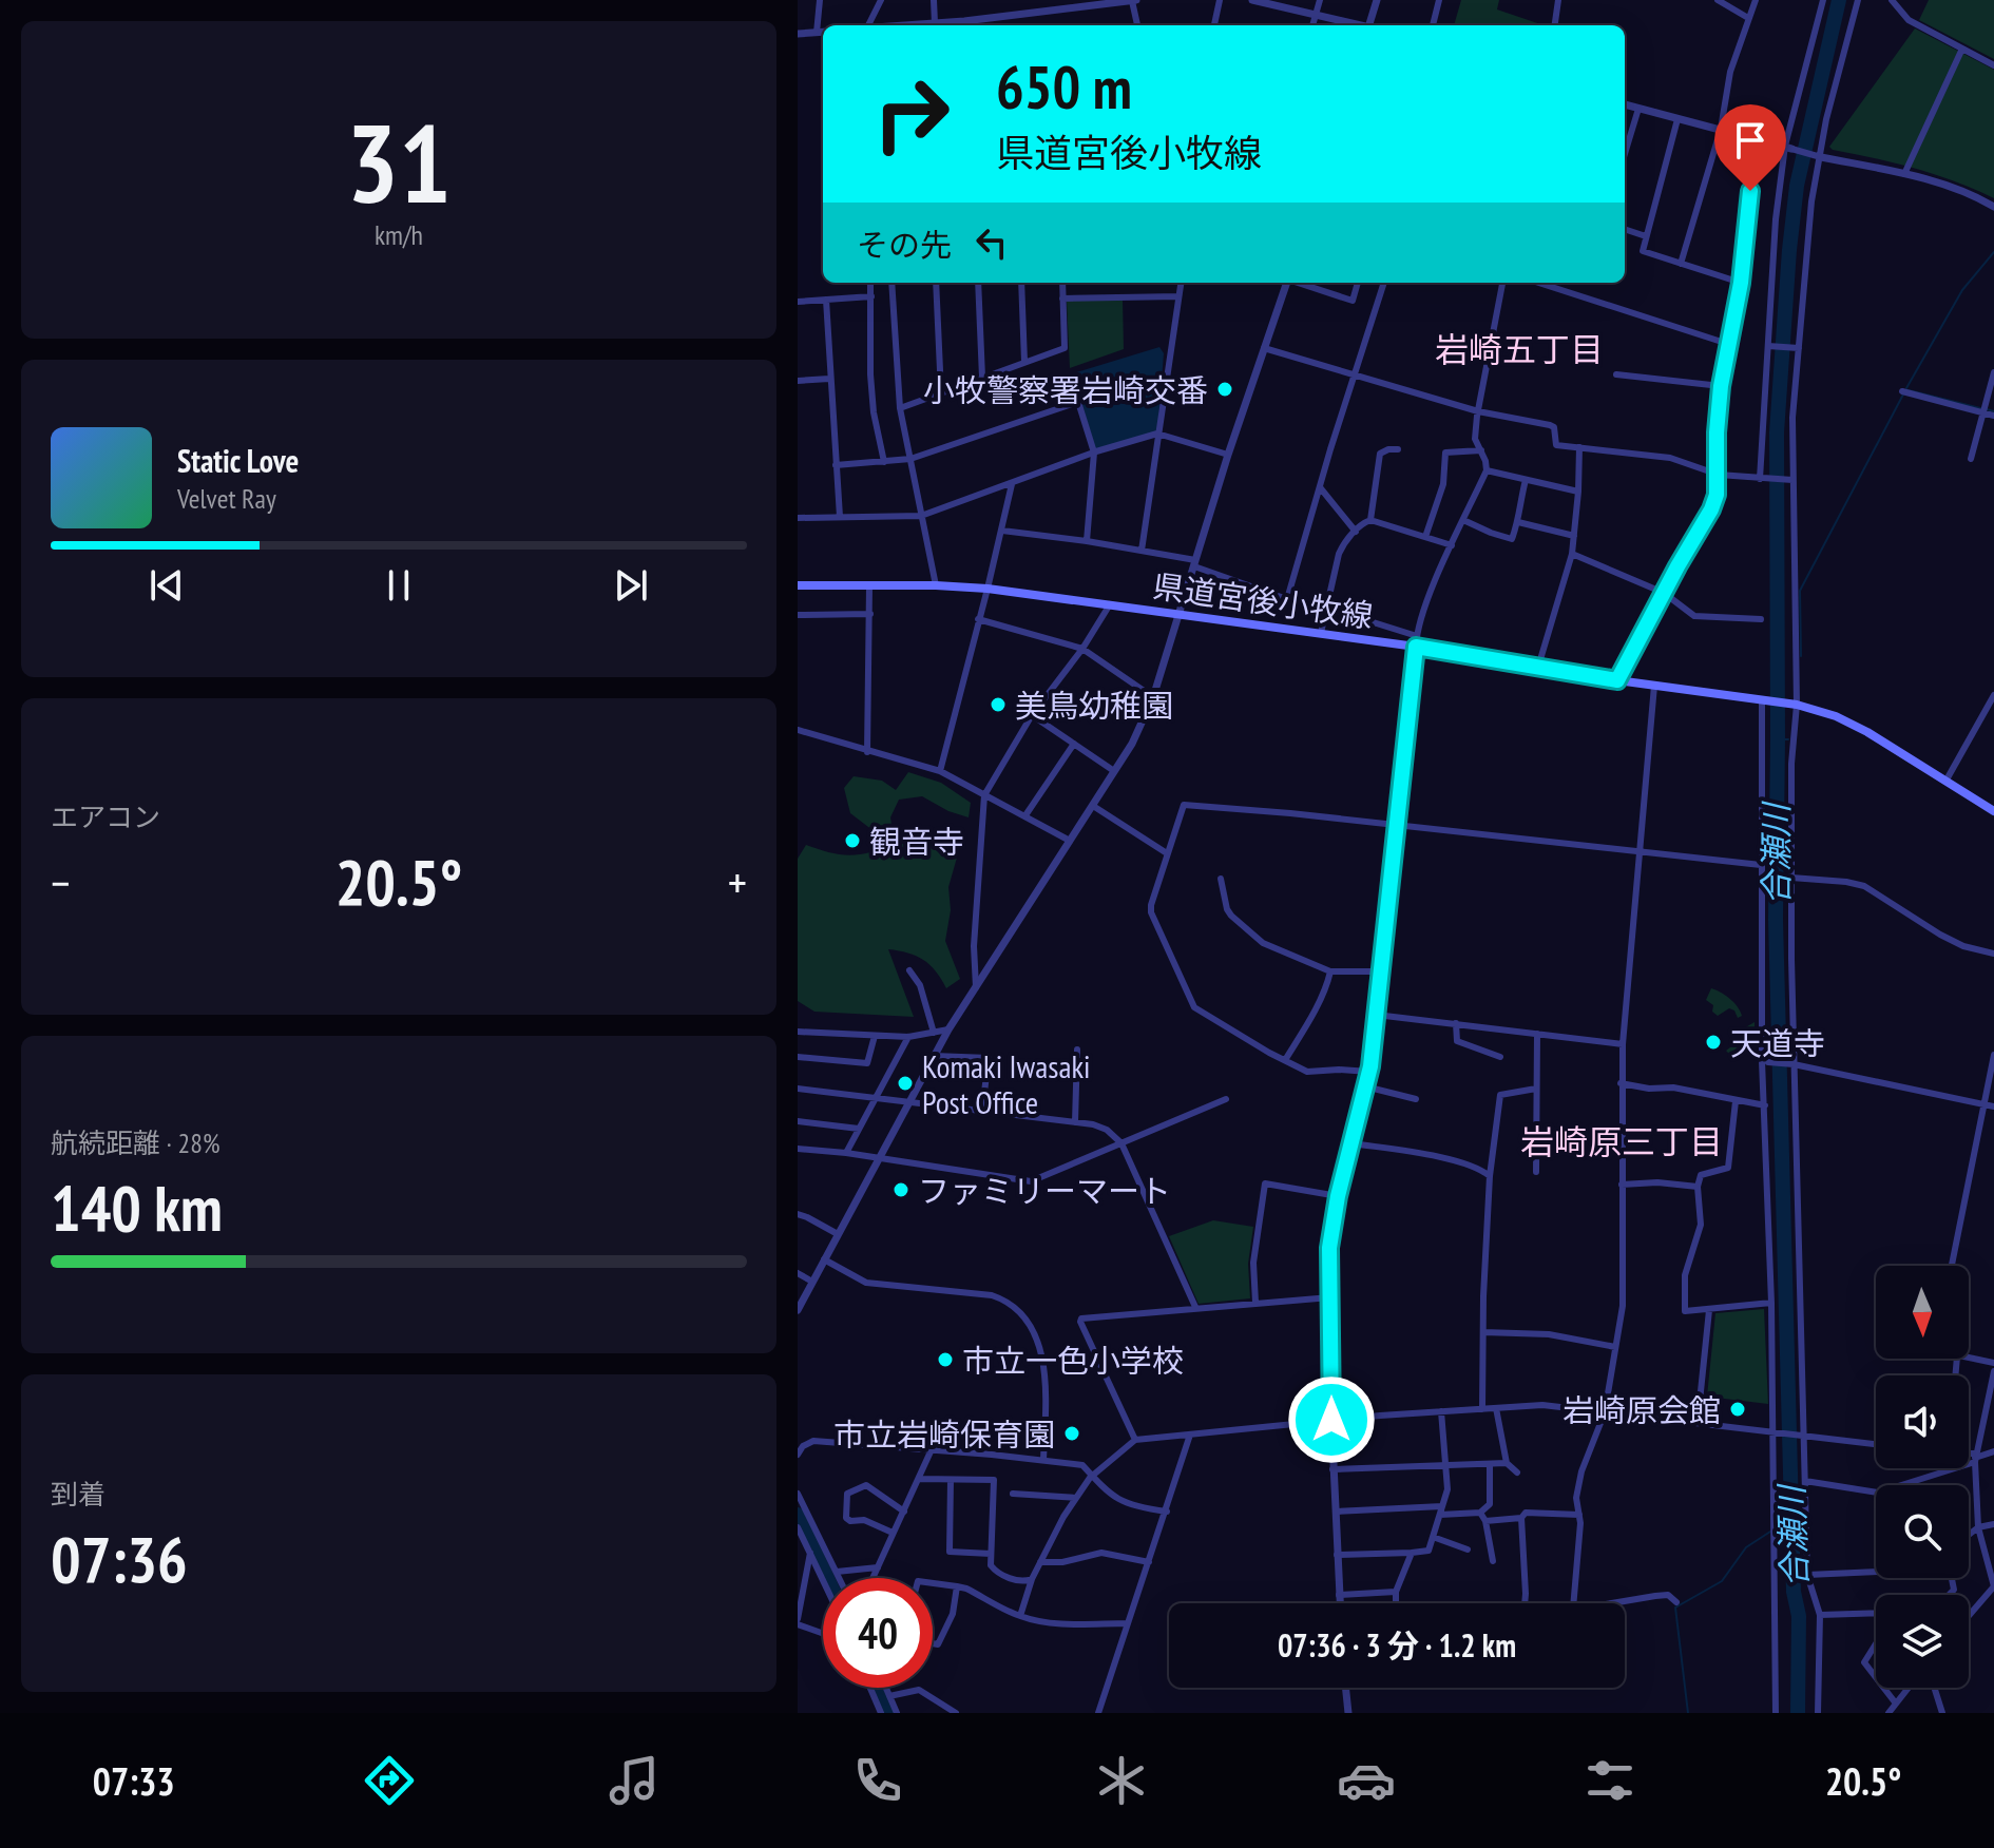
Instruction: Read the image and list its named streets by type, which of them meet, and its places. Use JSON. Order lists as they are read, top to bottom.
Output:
{
  "streets": {
    "main road": ["県道宮後小牧線"]
  },
  "districts": ["岩崎五丁目", "岩崎原三丁目"],
  "water": ["合瀬川"],
  "places": [
    "小牧警察署岩崎交番",
    "美鳥幼稚園",
    "観音寺",
    "天道寺",
    "Komaki Iwasaki Post Office",
    "ファミリーマート",
    "市立一色小学校",
    "岩崎原会館",
    "市立岩崎保育園"
  ],
  "north": "bottom",
  "page": {
    "tile": [
      ["31", "km/h"],
      "エアコン",
      ["航続距離 · 28%", "140 km"],
      ["到着", "07:36"]
    ],
    "turn": ["650 m", "県道宮後小牧線"],
    "then": "その先",
    "song": ["Static Love", "Velvet Ray"],
    "heat": ["−", "20.5°", "+"],
    "limit": "40",
    "trip": "07:36 · 3 分 · 1.2 km",
    "tabs": ["07:33", "20.5°"]
  }
}
